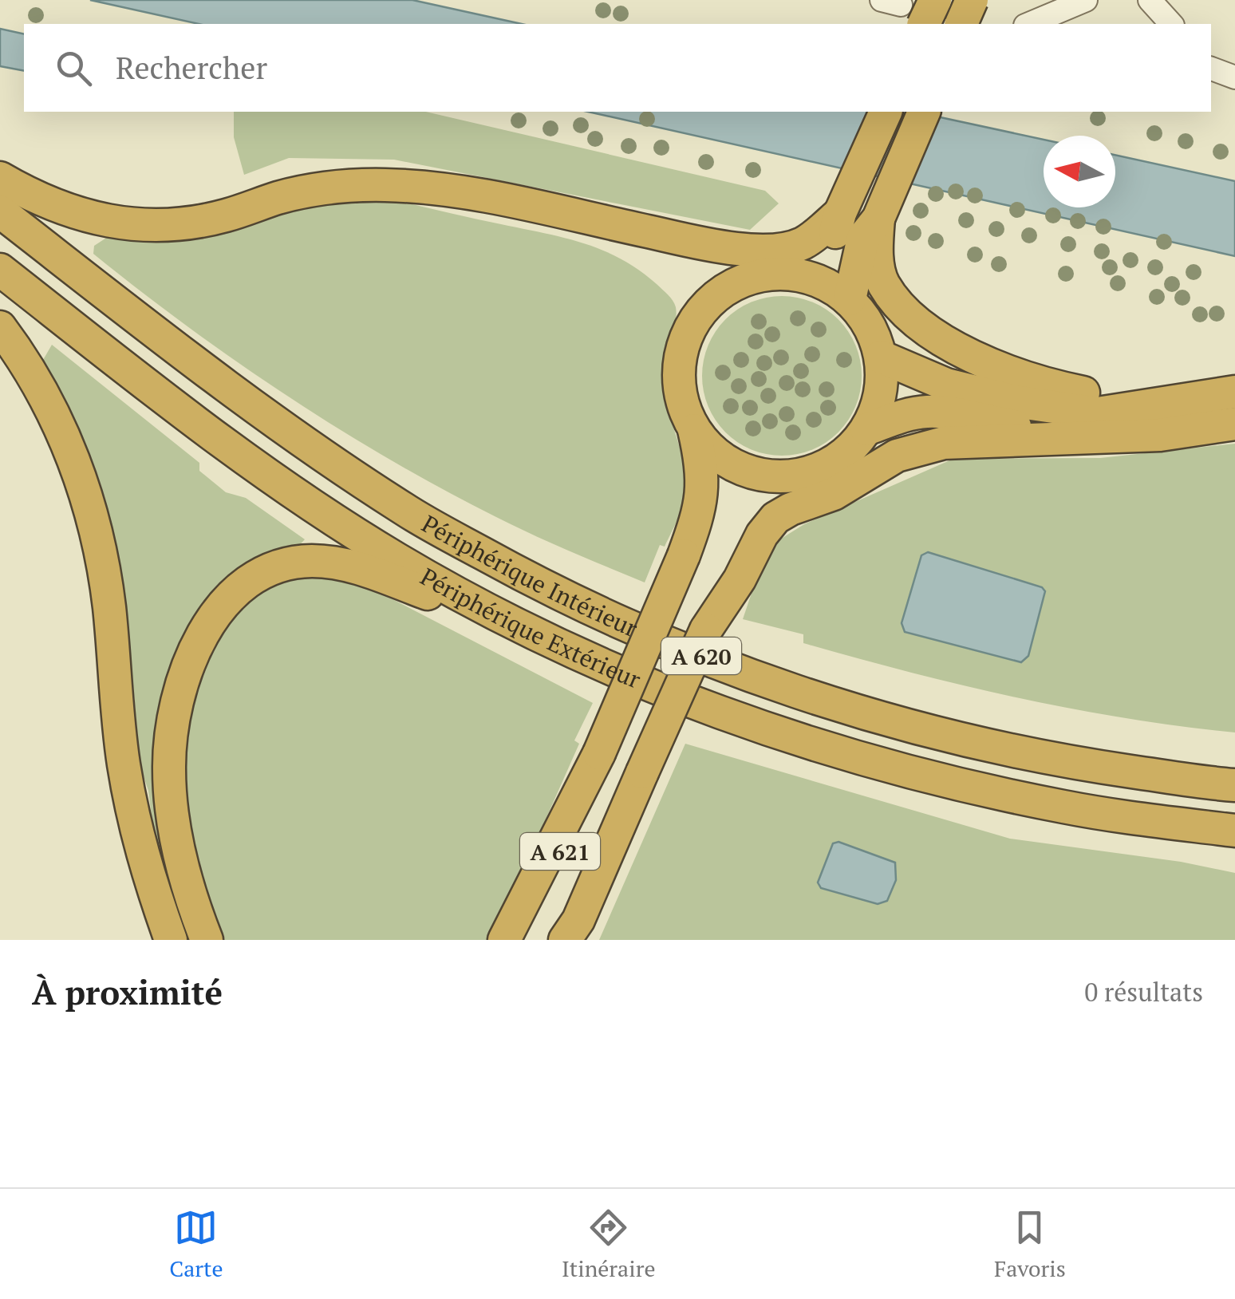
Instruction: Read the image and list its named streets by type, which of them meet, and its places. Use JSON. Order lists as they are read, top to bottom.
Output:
{
  "streets": {
    "highway": [
      "Périphérique Intérieur",
      "Périphérique Extérieur",
      "A 620",
      "A 621"
    ]
  },
  "north": "left",
  "page": {
    "search": "Rechercher",
    "heading": ["À proximité", "0 résultats"],
    "nav": ["Carte", "Itinéraire", "Favoris"]
  }
}
